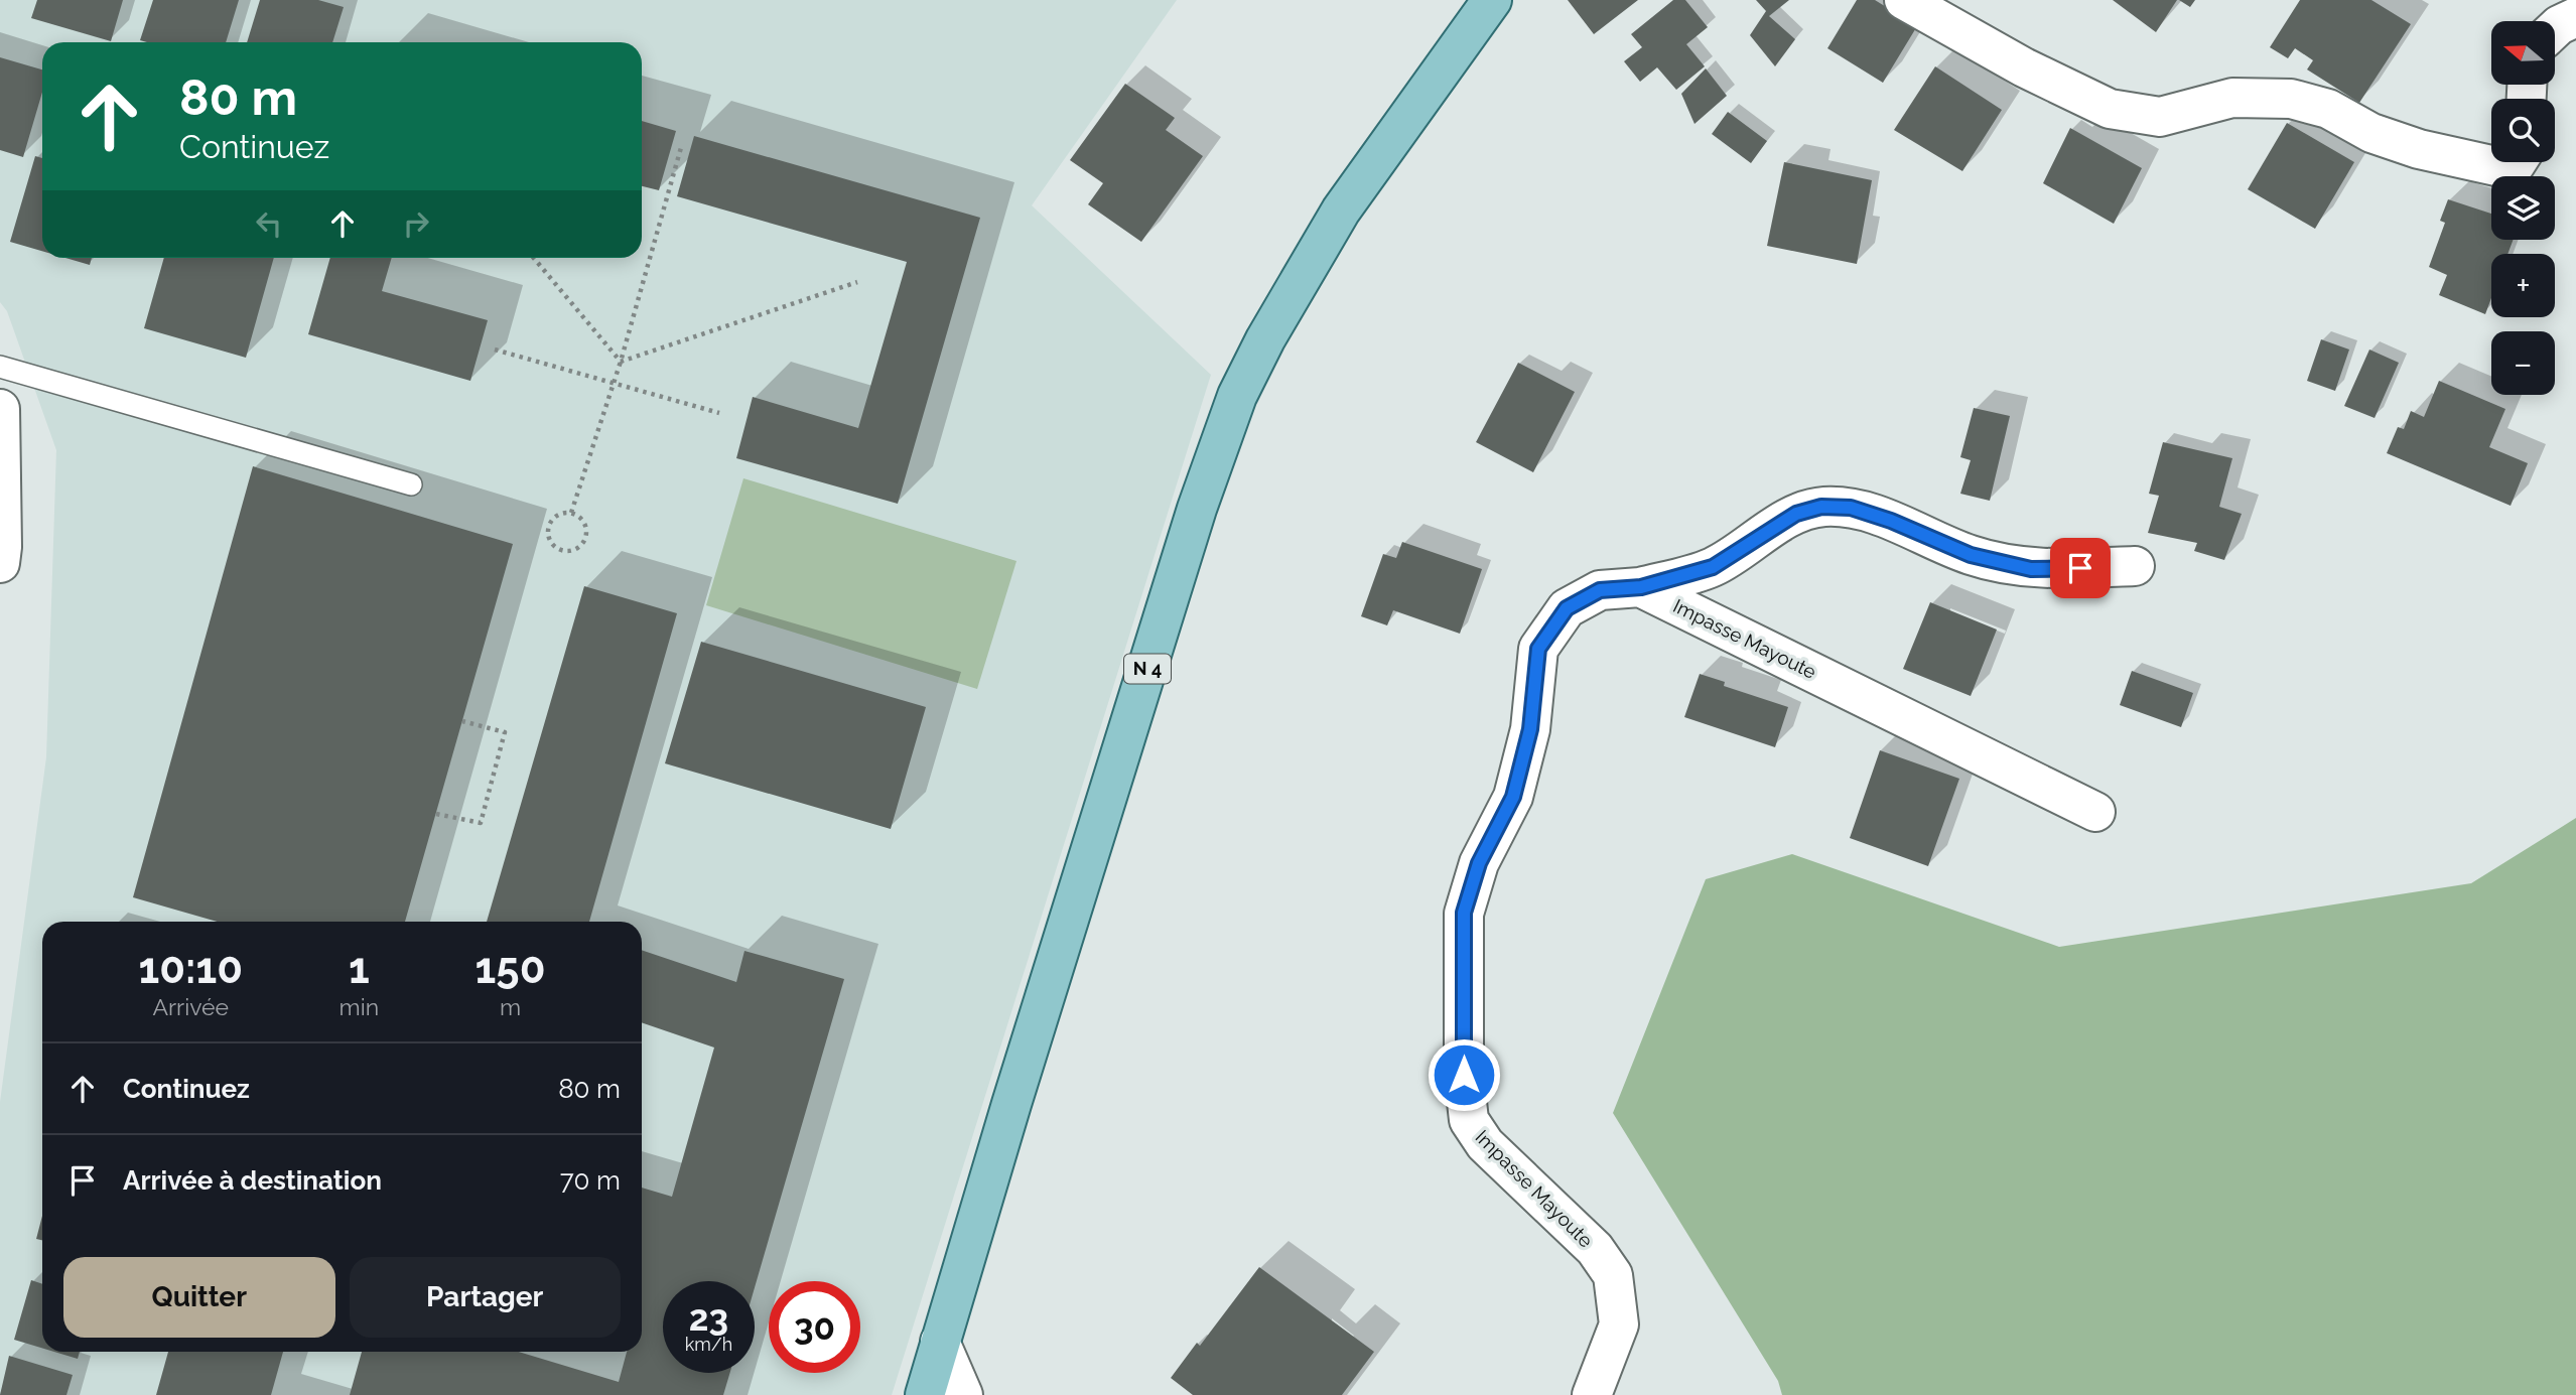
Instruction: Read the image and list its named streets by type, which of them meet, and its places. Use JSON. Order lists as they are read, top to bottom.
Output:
{
  "streets": {
    "main road": ["N 4"],
    "street": ["Impasse Mayoute"]
  },
  "north": "left",
  "page": {
    "map_buttons": ["+", "−"],
    "turn": ["80 m", "Continuez"],
    "eta": [
      "10:10",
      "Arrivée",
      "1",
      "min",
      "150",
      "m"
    ],
    "list": [
      {
        "name": "Continuez",
        "value": "80 m"
      },
      {
        "name": "Arrivée à destination",
        "value": "70 m"
      }
    ],
    "buttons": ["Quitter", "Partager"],
    "speed": "23 km/h",
    "limit": "30"
  }
}
